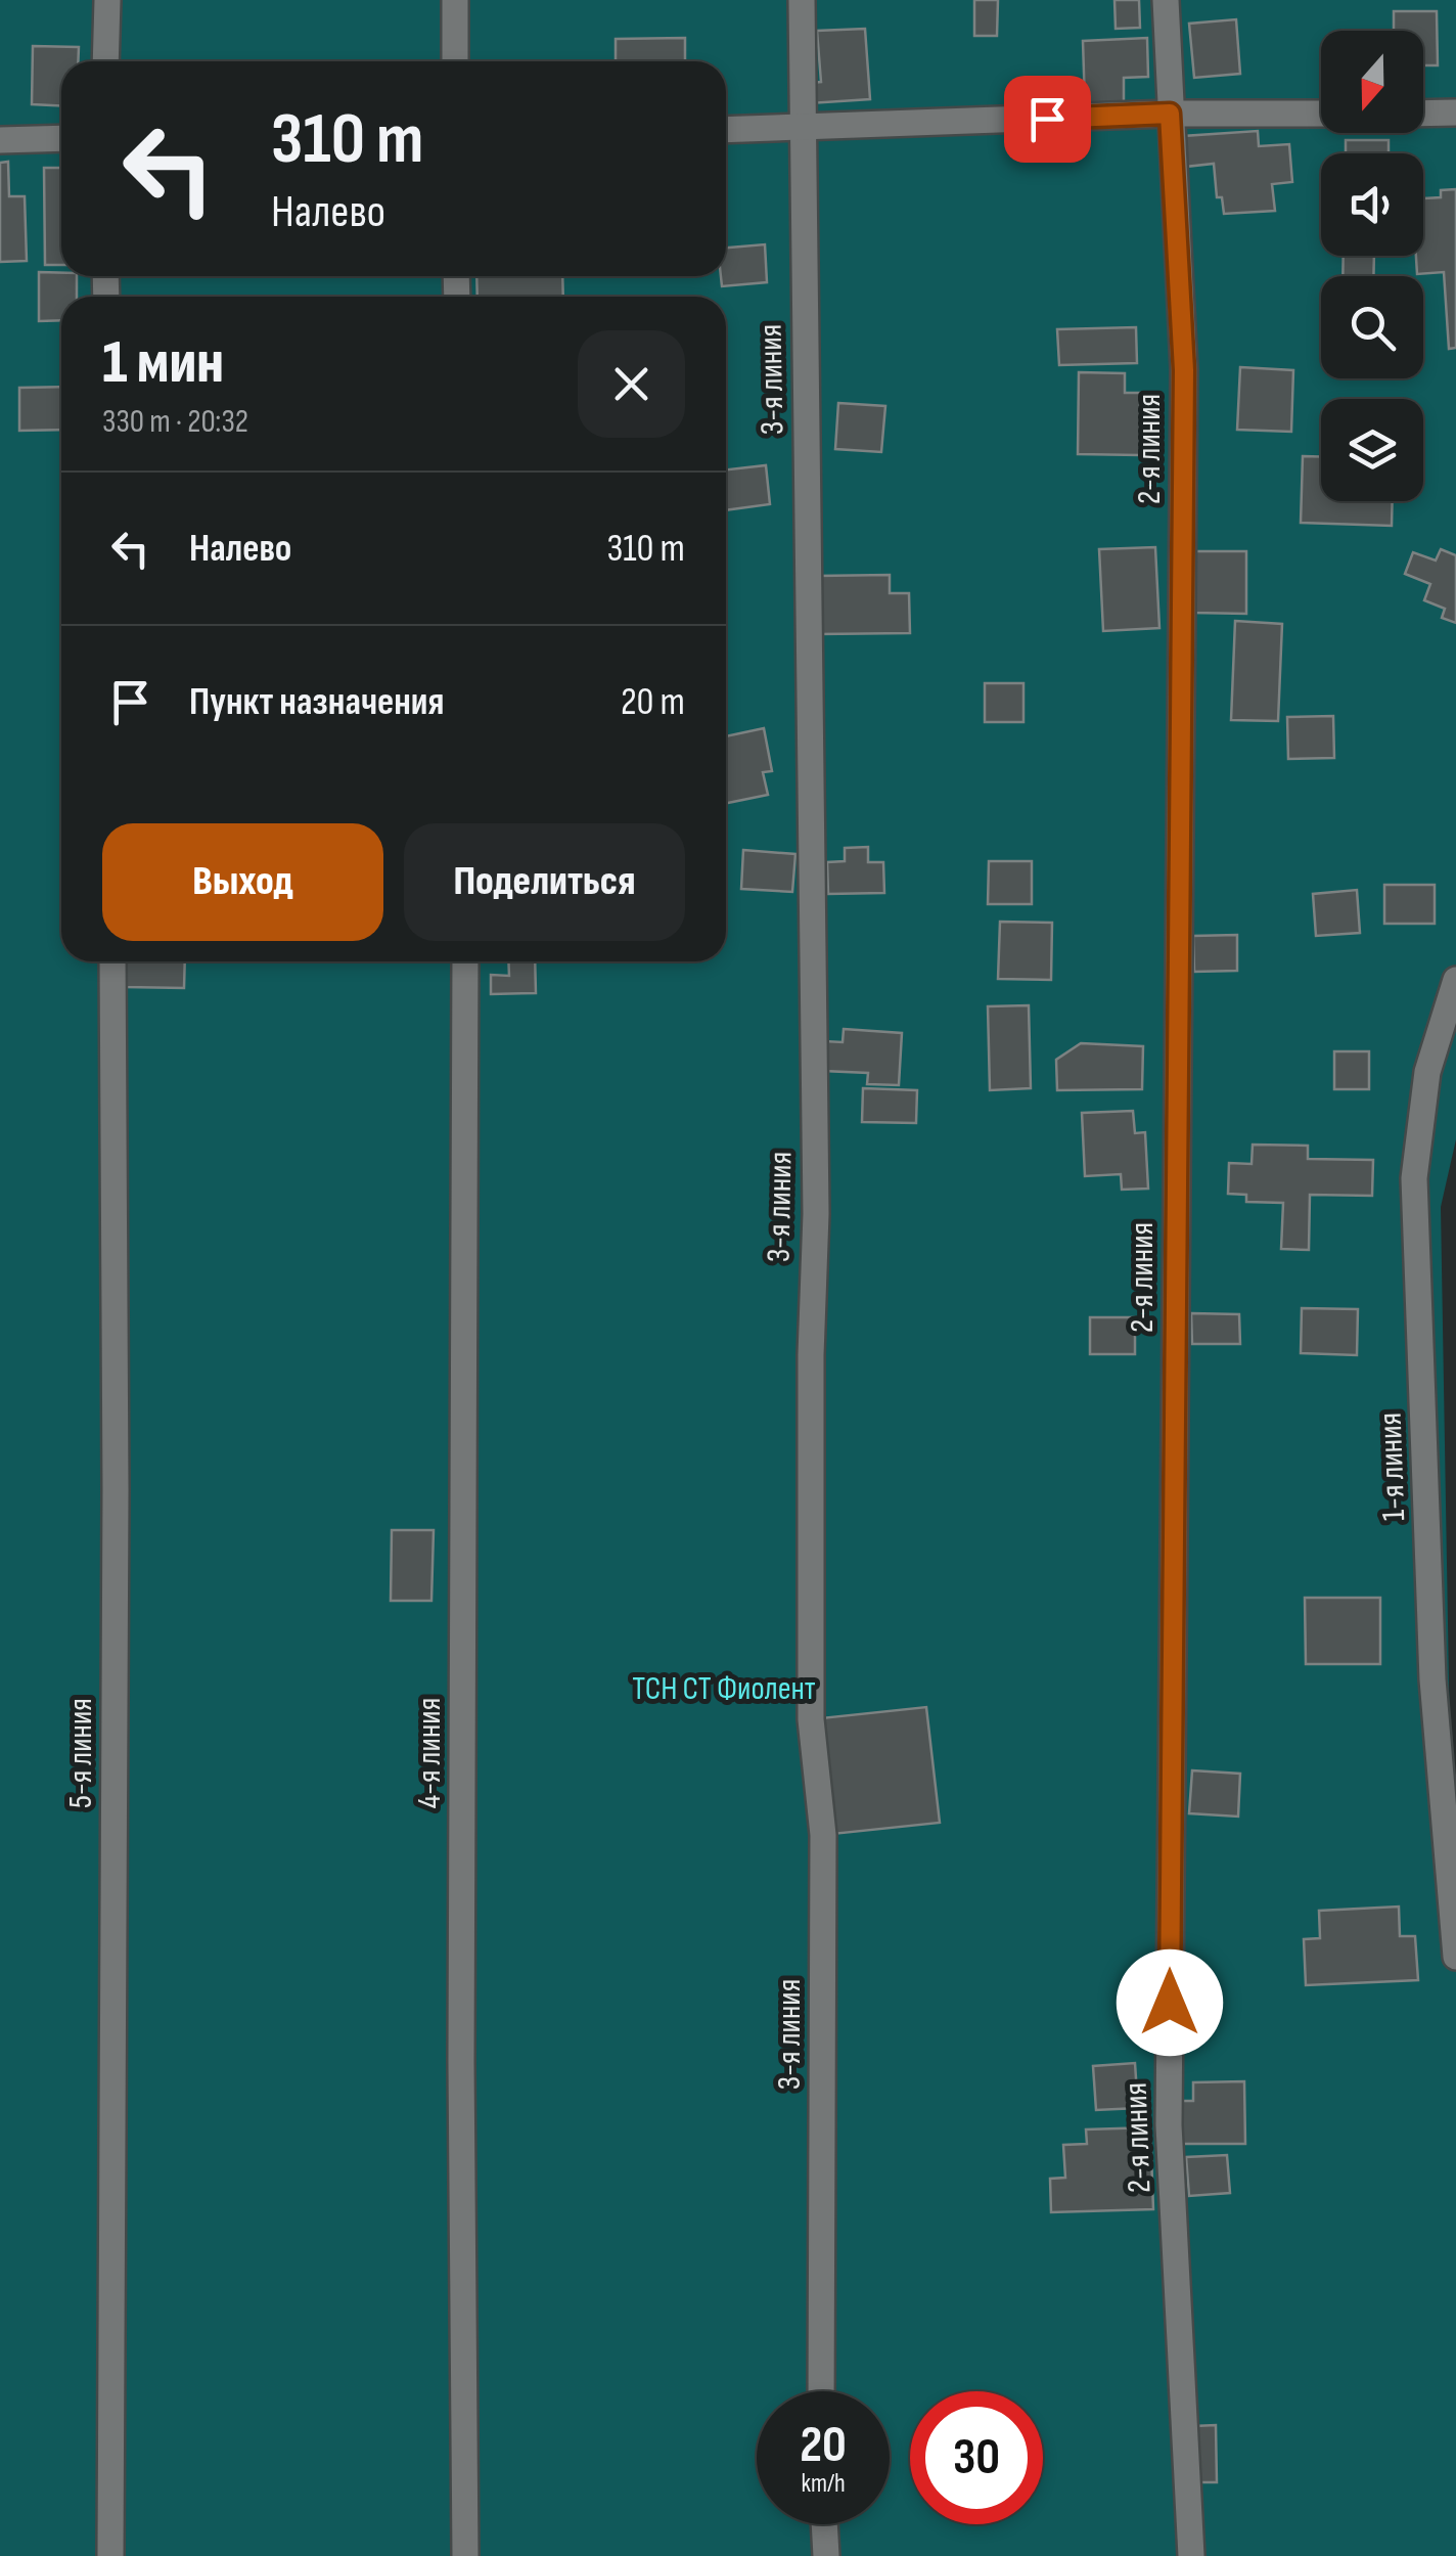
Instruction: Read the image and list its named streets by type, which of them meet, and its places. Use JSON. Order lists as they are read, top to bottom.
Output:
{
  "streets": {
    "street": [
      "3-я линия",
      "2-я линия",
      "1-я линия",
      "5-я линия",
      "4-я линия"
    ]
  },
  "parks": ["ТСН СТ Фиолент"],
  "north": "bottom",
  "page": {
    "turn": ["310 m", "Налево"],
    "heading": ["1 мин", "330 m · 20:32"],
    "list": [
      {
        "name": "Налево",
        "value": "310 m"
      },
      {
        "name": "Пункт назначения",
        "value": "20 m"
      }
    ],
    "buttons": ["Выход", "Поделиться"],
    "speed": "20 km/h",
    "limit": "30"
  }
}
